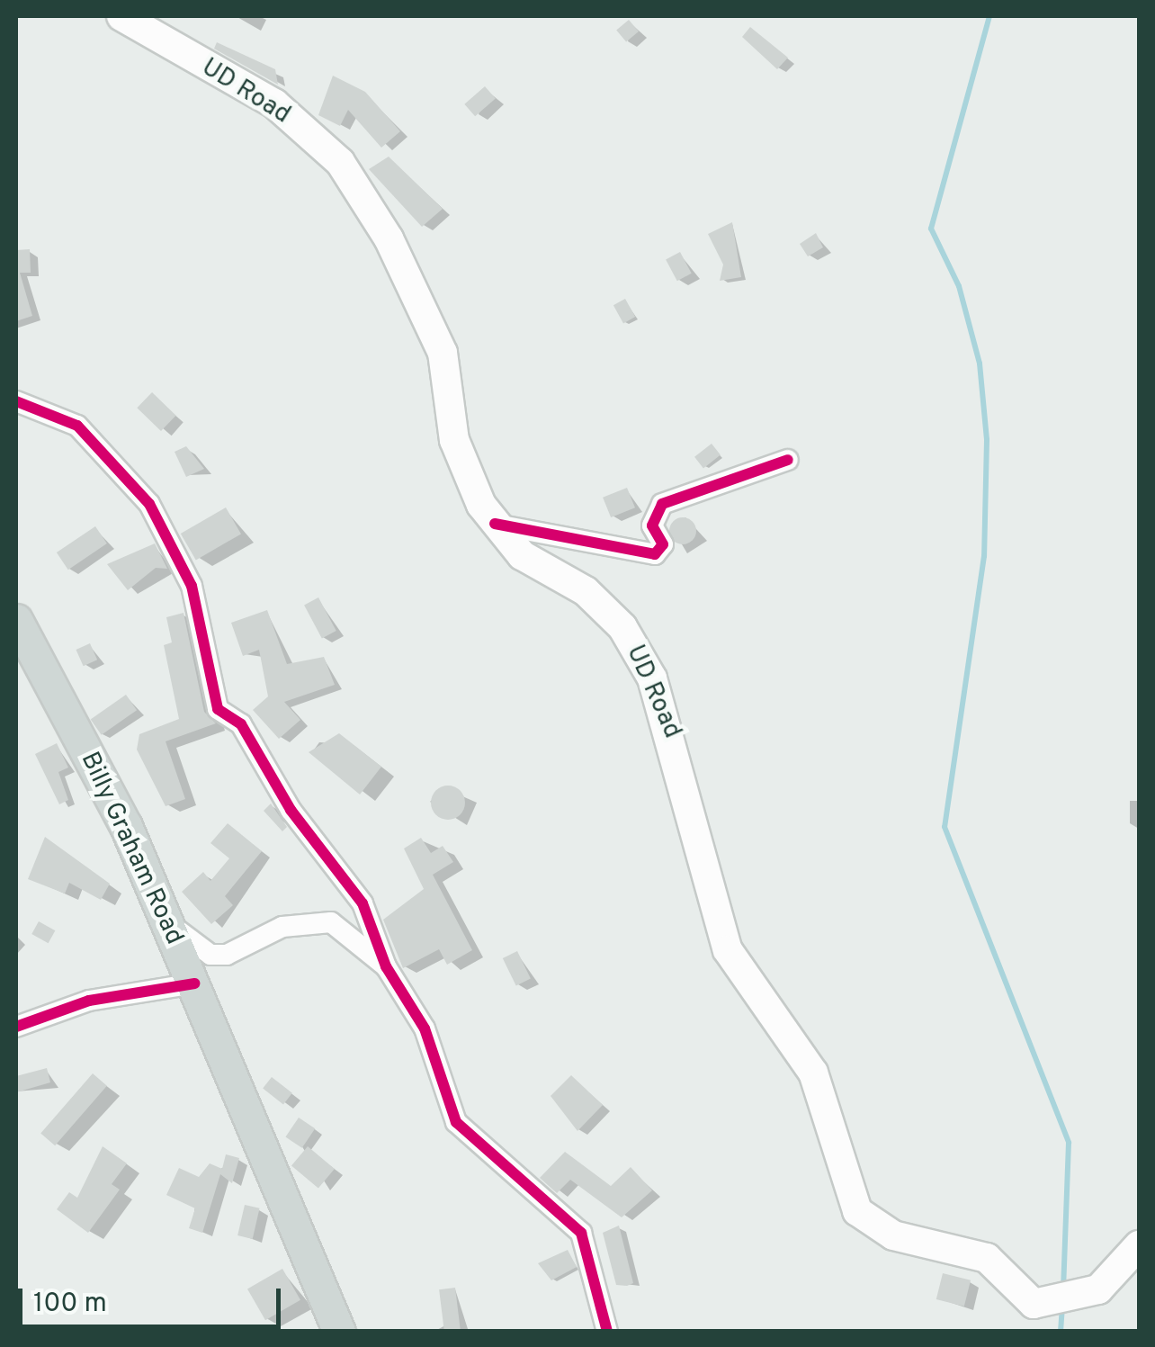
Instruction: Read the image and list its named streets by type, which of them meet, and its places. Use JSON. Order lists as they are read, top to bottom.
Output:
{
  "streets": {
    "main road": ["UD Road", "Billy Graham Road"]
  },
  "scale_bar": "100 m"
}
